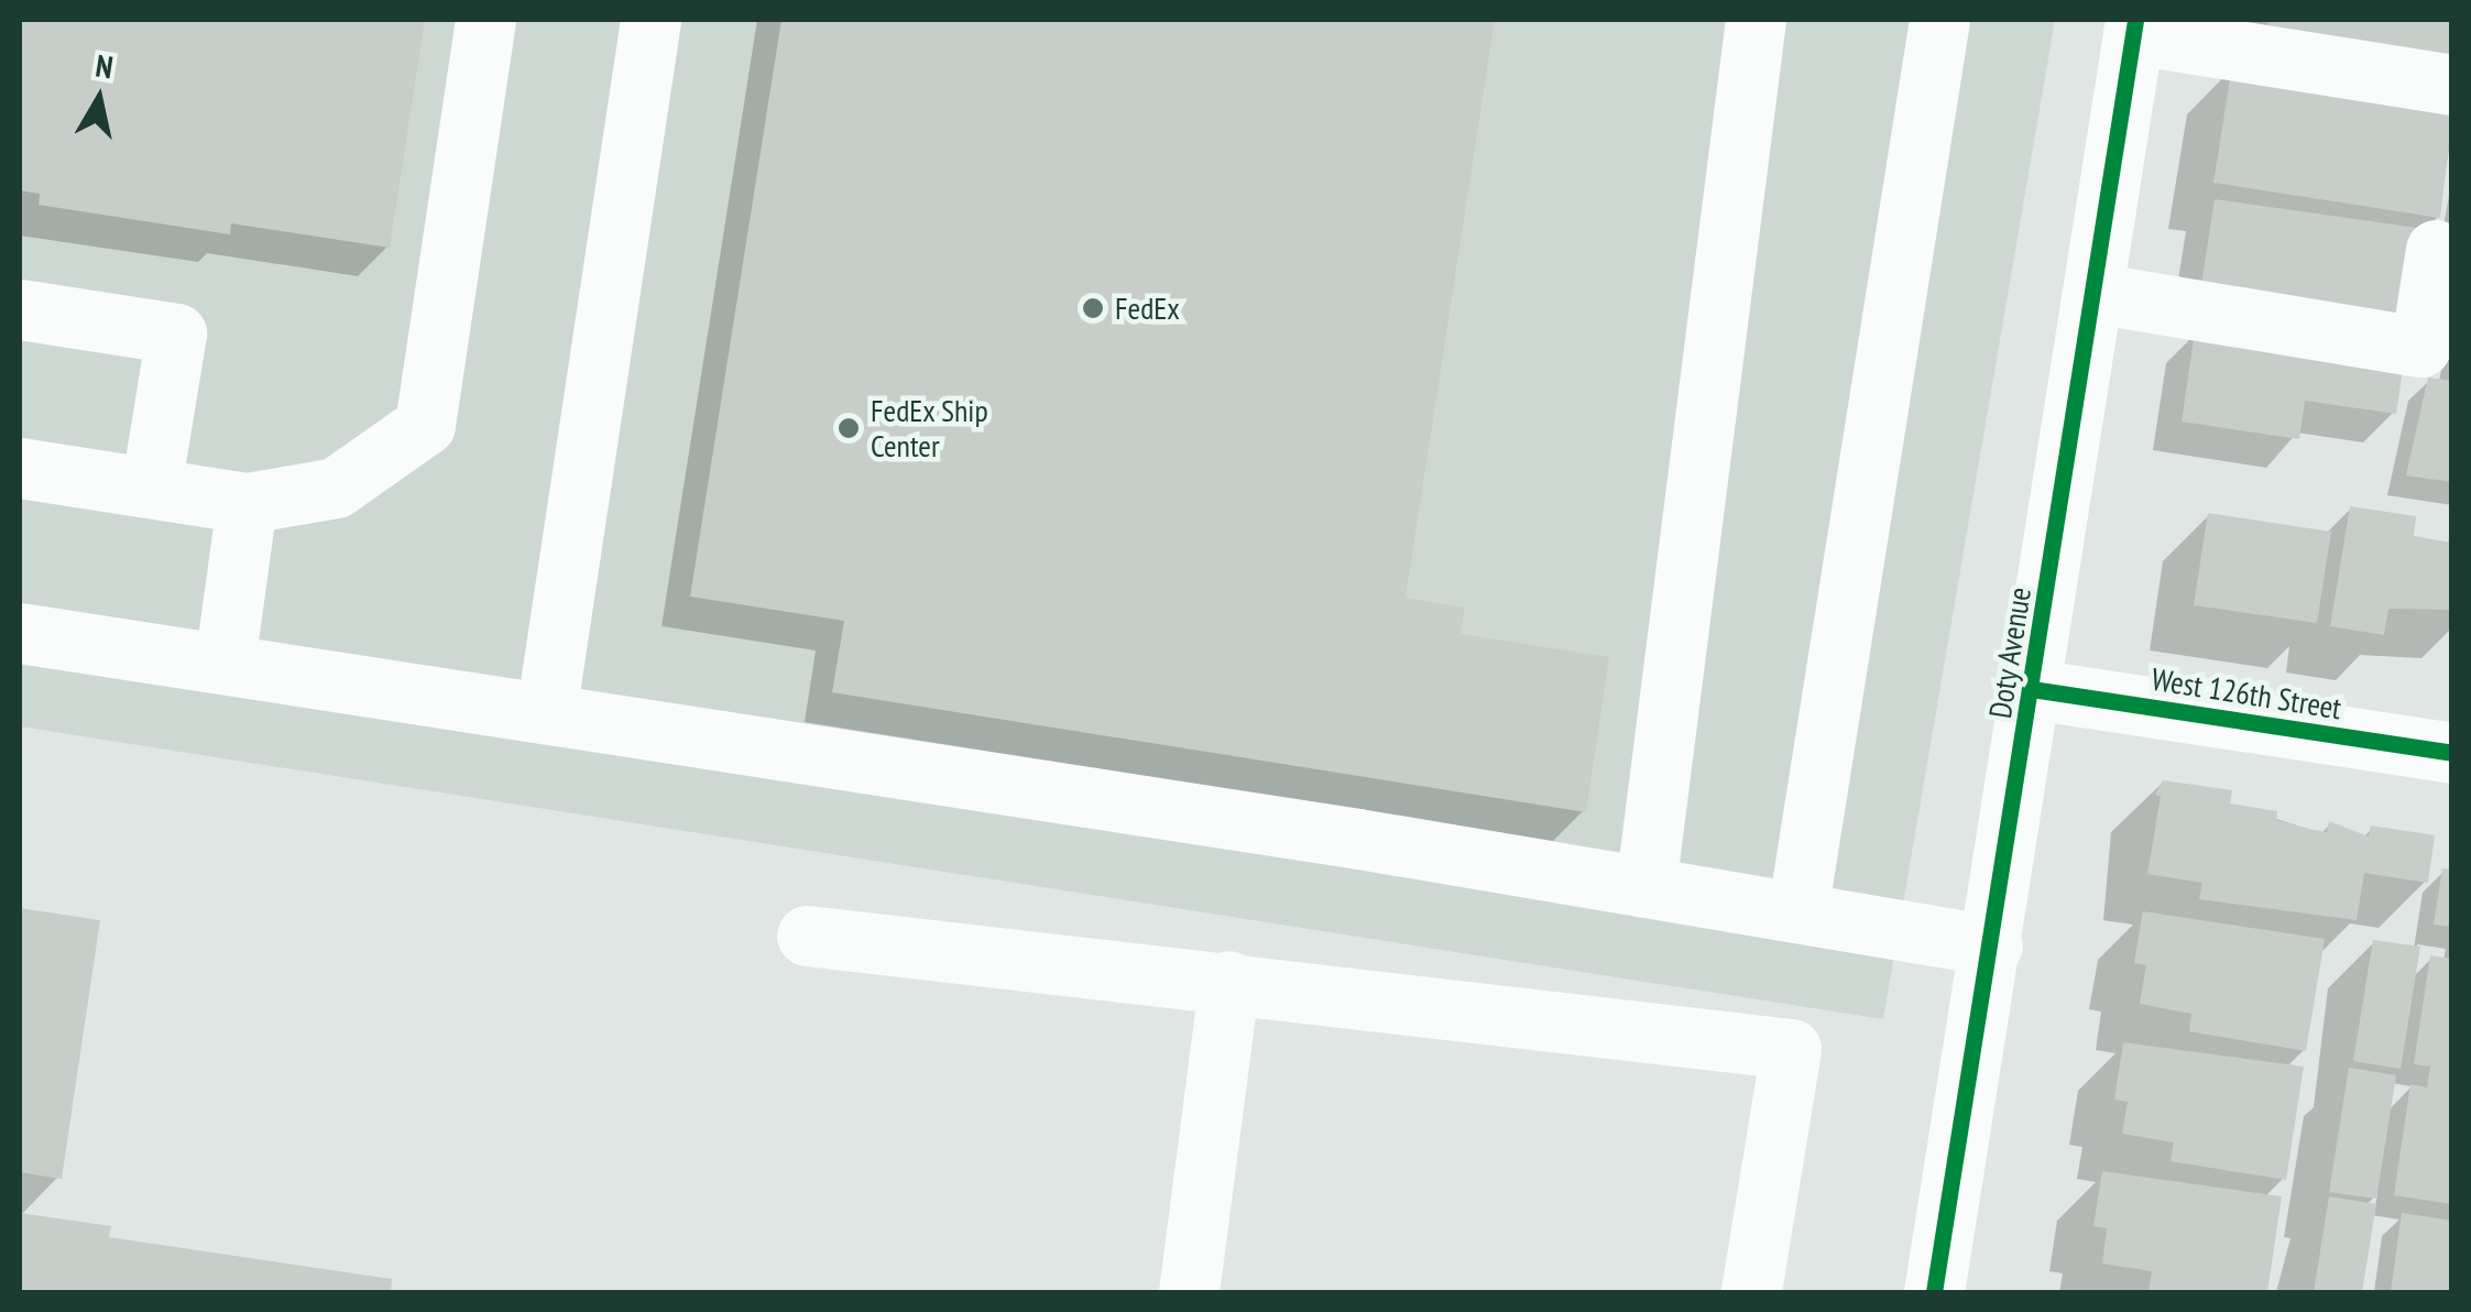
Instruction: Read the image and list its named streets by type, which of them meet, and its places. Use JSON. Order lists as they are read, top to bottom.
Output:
{
  "streets": {
    "street": ["Doty Avenue", "West 126th Street"]
  },
  "crossings": [
    ["Doty Avenue", "West 126th Street"]
  ],
  "places": ["FedEx", "FedEx Ship Center"],
  "north": "top"
}
